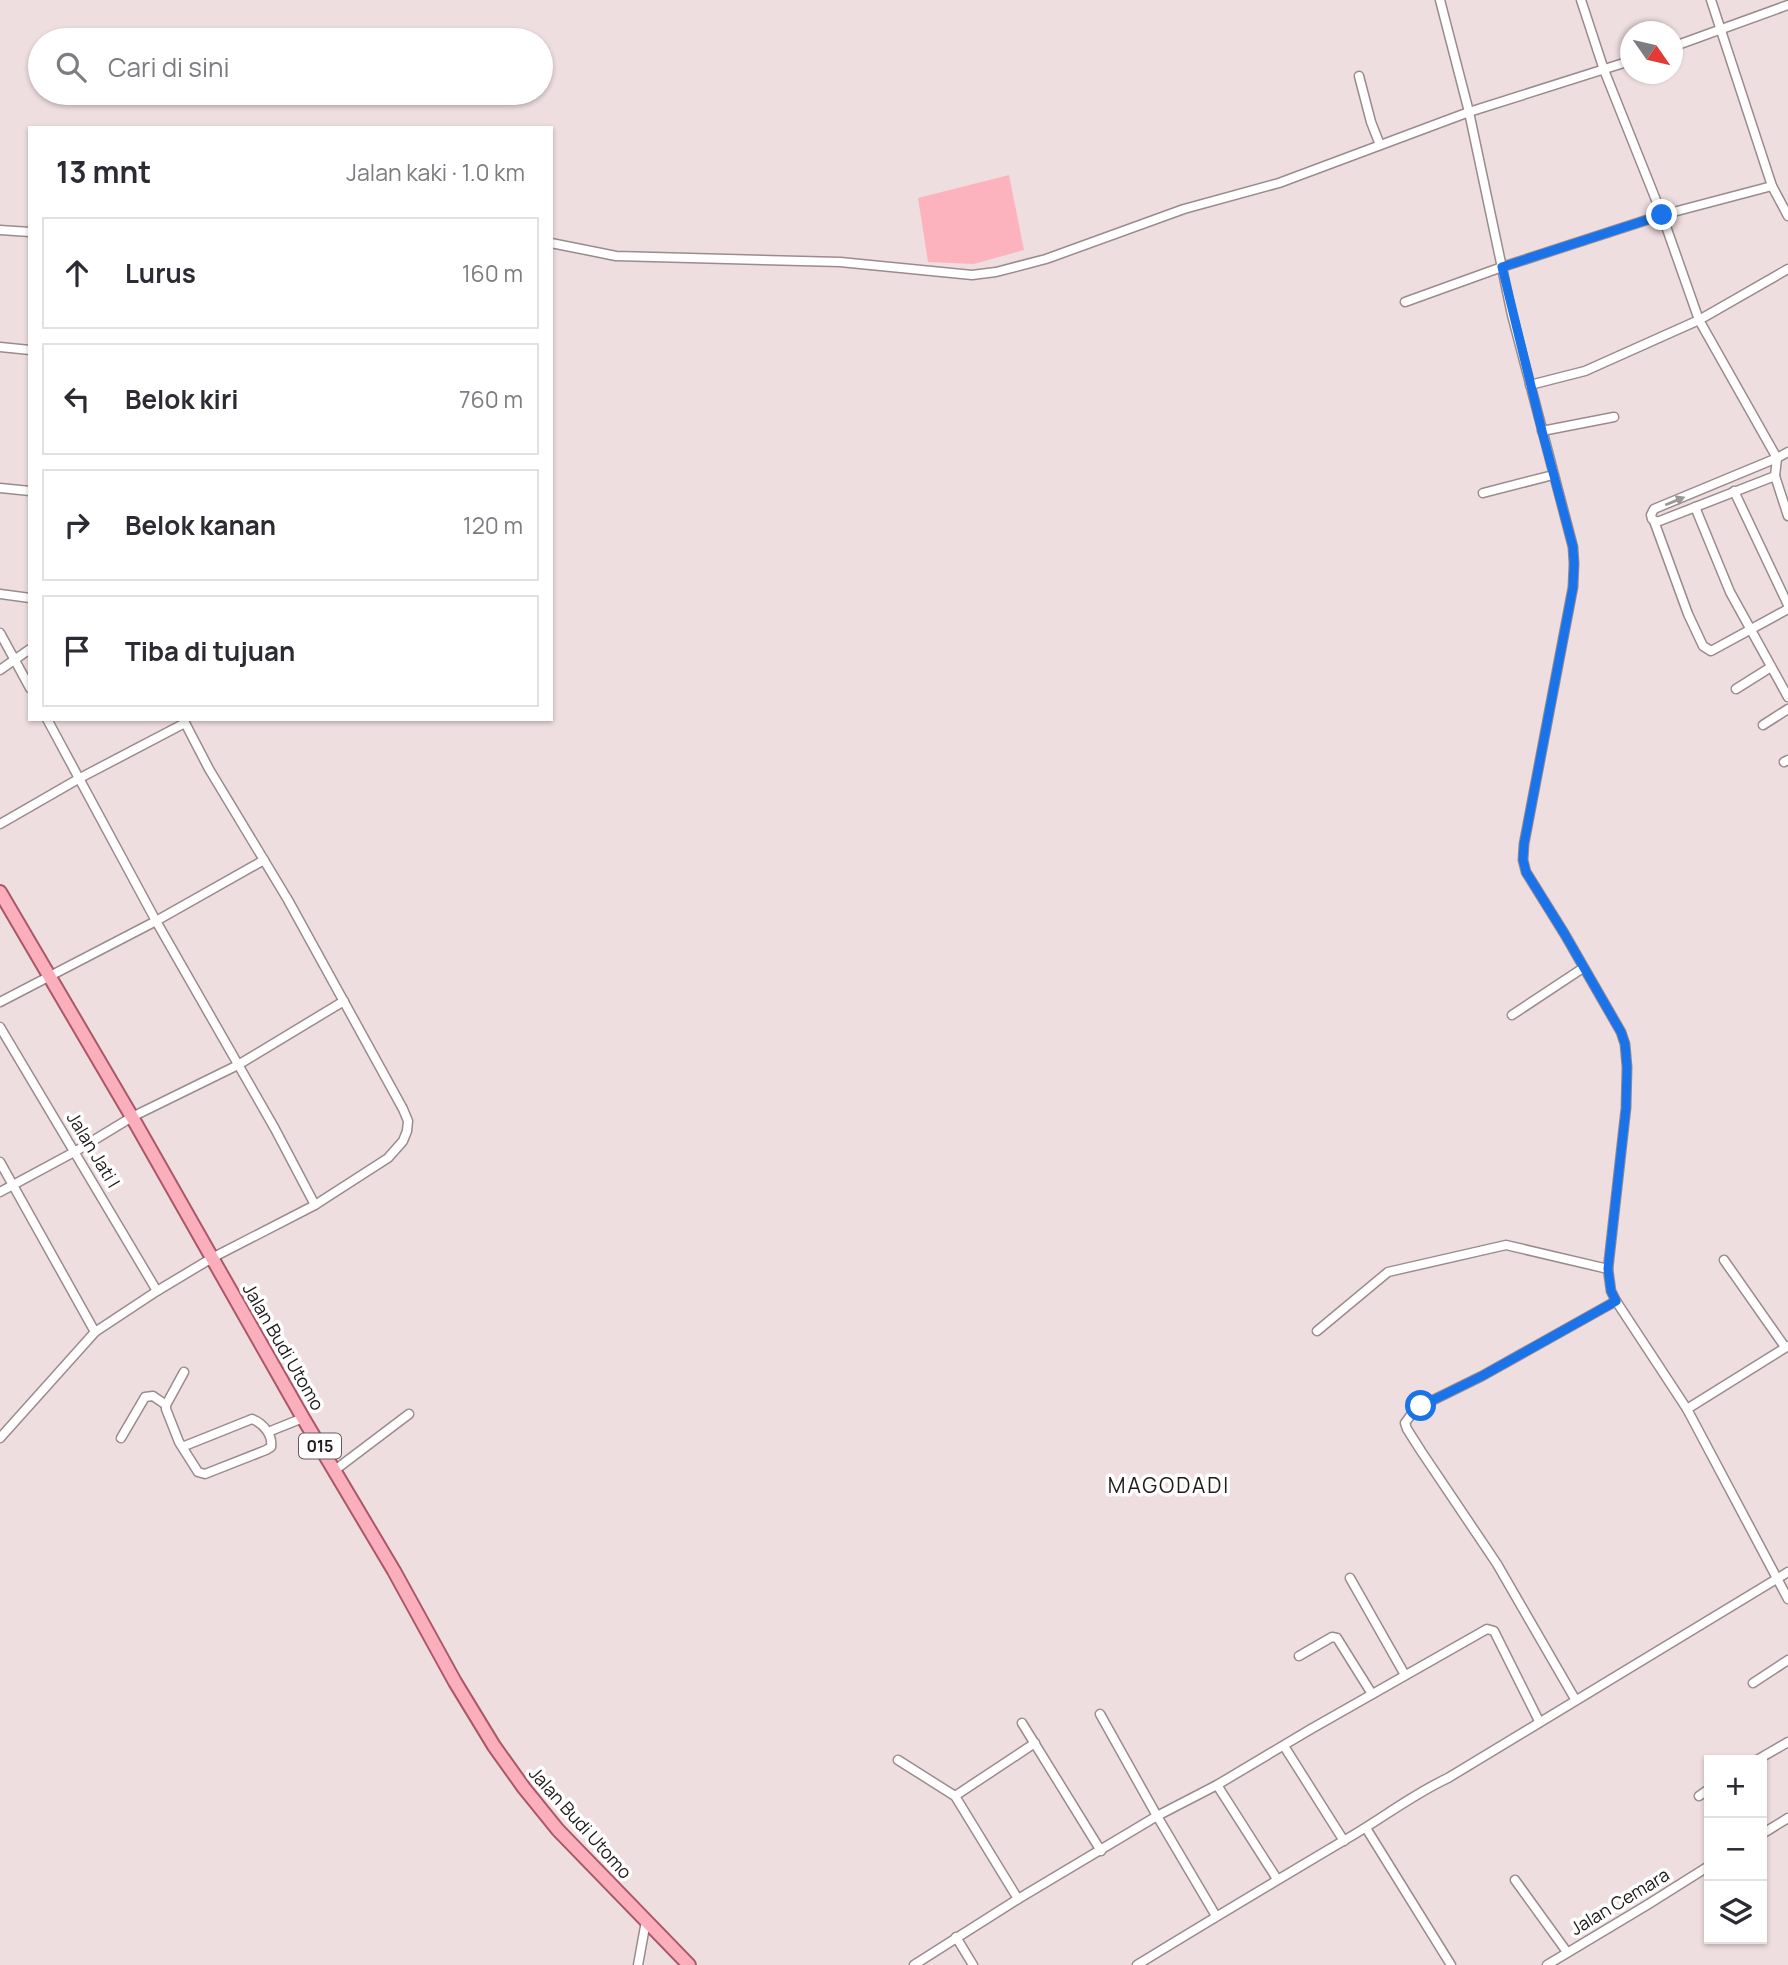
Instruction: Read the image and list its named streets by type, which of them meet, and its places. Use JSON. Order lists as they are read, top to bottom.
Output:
{
  "streets": {
    "main road": ["Jalan Budi Utomo", "015"],
    "street": ["Jalan Jati I", "Jalan Cemara"]
  },
  "districts": ["MAGODADI"],
  "north": "bottom right",
  "page": {
    "search": "Cari di sini",
    "heading": ["13 mnt", "Jalan kaki · 1.0 km"],
    "list": [
      ["Lurus", "160 m"],
      ["Belok kiri", "760 m"],
      ["Belok kanan", "120 m"],
      "Tiba di tujuan"
    ],
    "map_buttons": ["+", "−"]
  }
}
